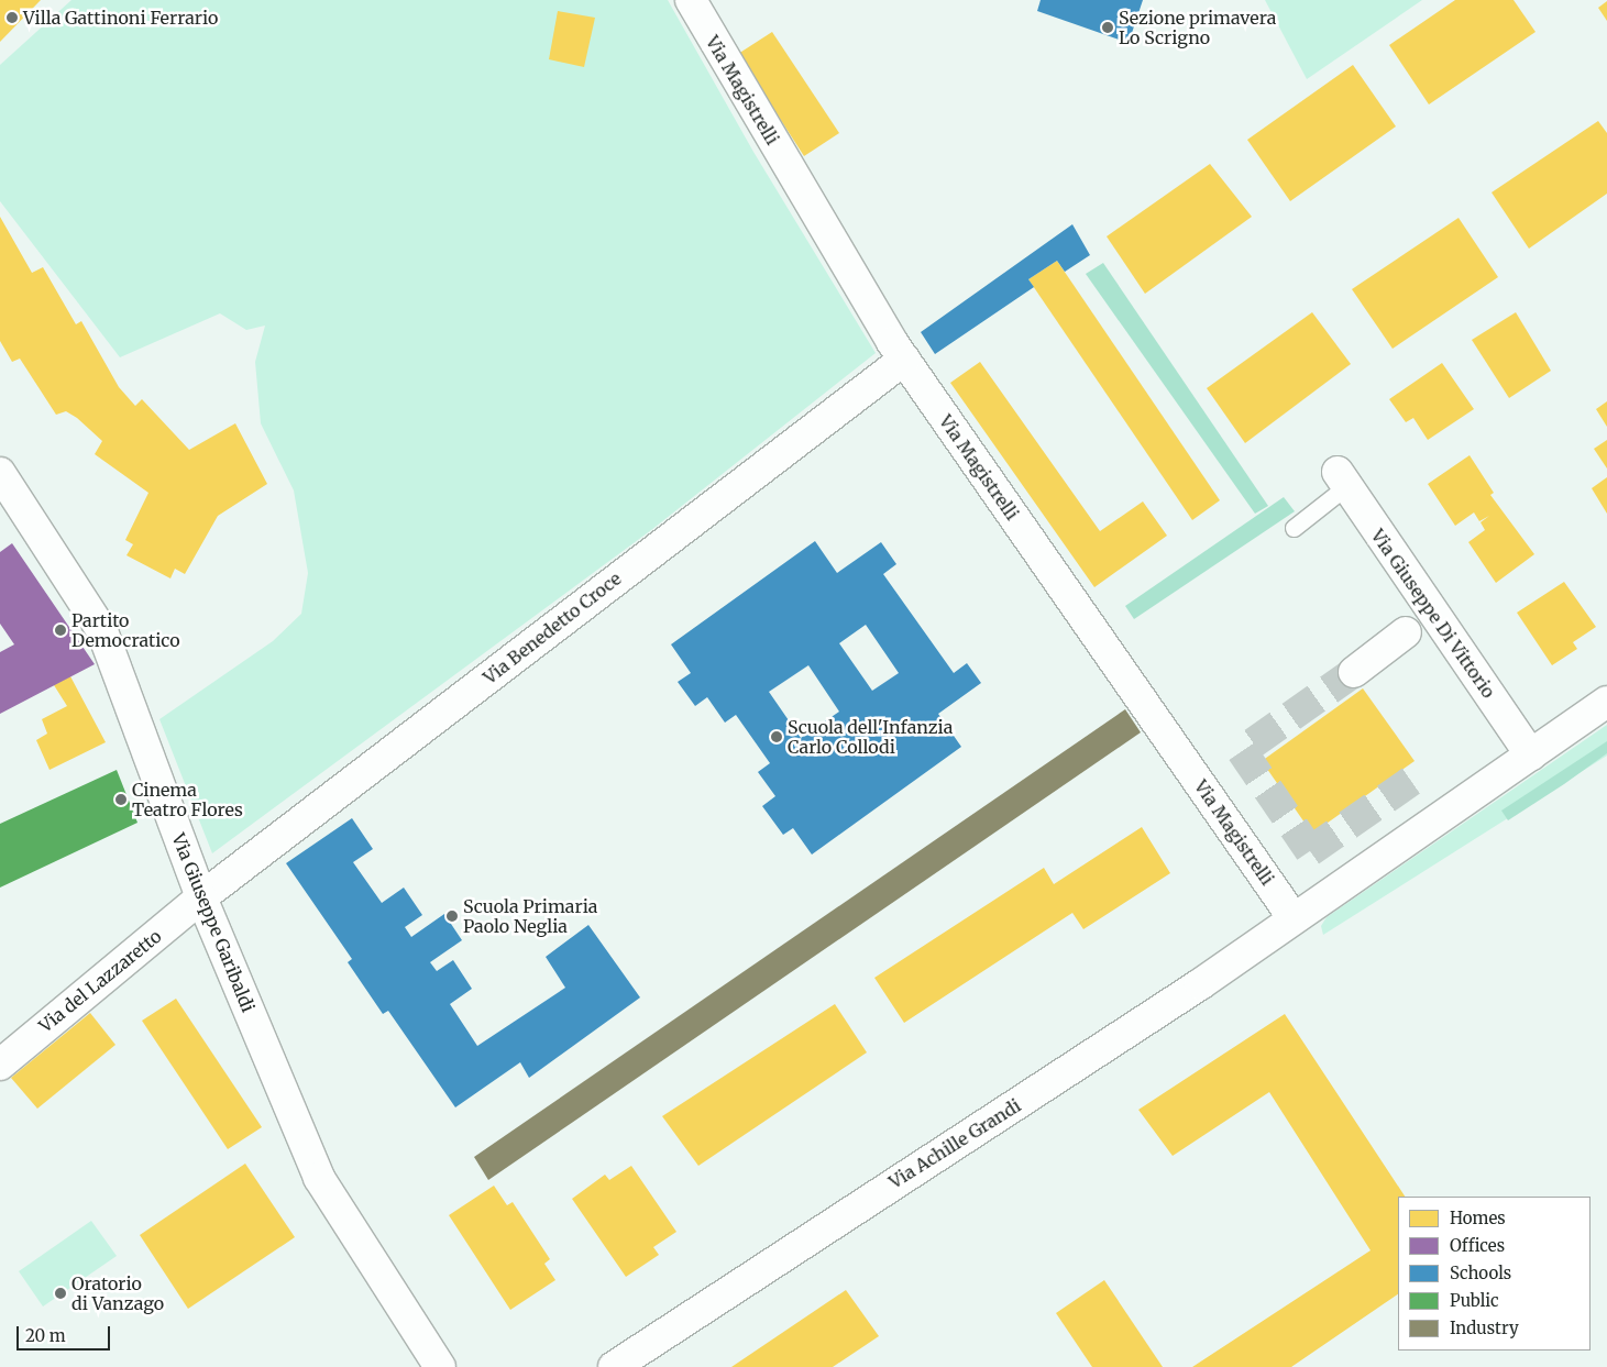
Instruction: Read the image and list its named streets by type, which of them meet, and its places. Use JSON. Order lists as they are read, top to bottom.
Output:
{
  "streets": {
    "street": [
      "Via Magistrelli",
      "Via Giuseppe Di Vittorio",
      "Via Benedetto Croce",
      "Via Giuseppe Garibaldi",
      "Via del Lazzaretto",
      "Via Achille Grandi"
    ]
  },
  "crossings": [
    ["Via Magistrelli", "Via Benedetto Croce"],
    ["Via Magistrelli", "Via Achille Grandi"],
    ["Via Benedetto Croce", "Via Giuseppe Garibaldi"],
    ["Via Benedetto Croce", "Via del Lazzaretto"],
    ["Via Giuseppe Garibaldi", "Via del Lazzaretto"]
  ],
  "places": [
    "Villa Gattinoni Ferrario",
    "Sezione primavera Lo Scrigno",
    "Partito Democratico",
    "Scuola dell'Infanzia Carlo Collodi",
    "Cinema Teatro Flores",
    "Scuola Primaria Paolo Neglia",
    "Oratorio di Vanzago"
  ],
  "legend": [
    "Homes",
    "Offices",
    "Schools",
    "Public",
    "Industry"
  ],
  "scale_bar": "20 m"
}
